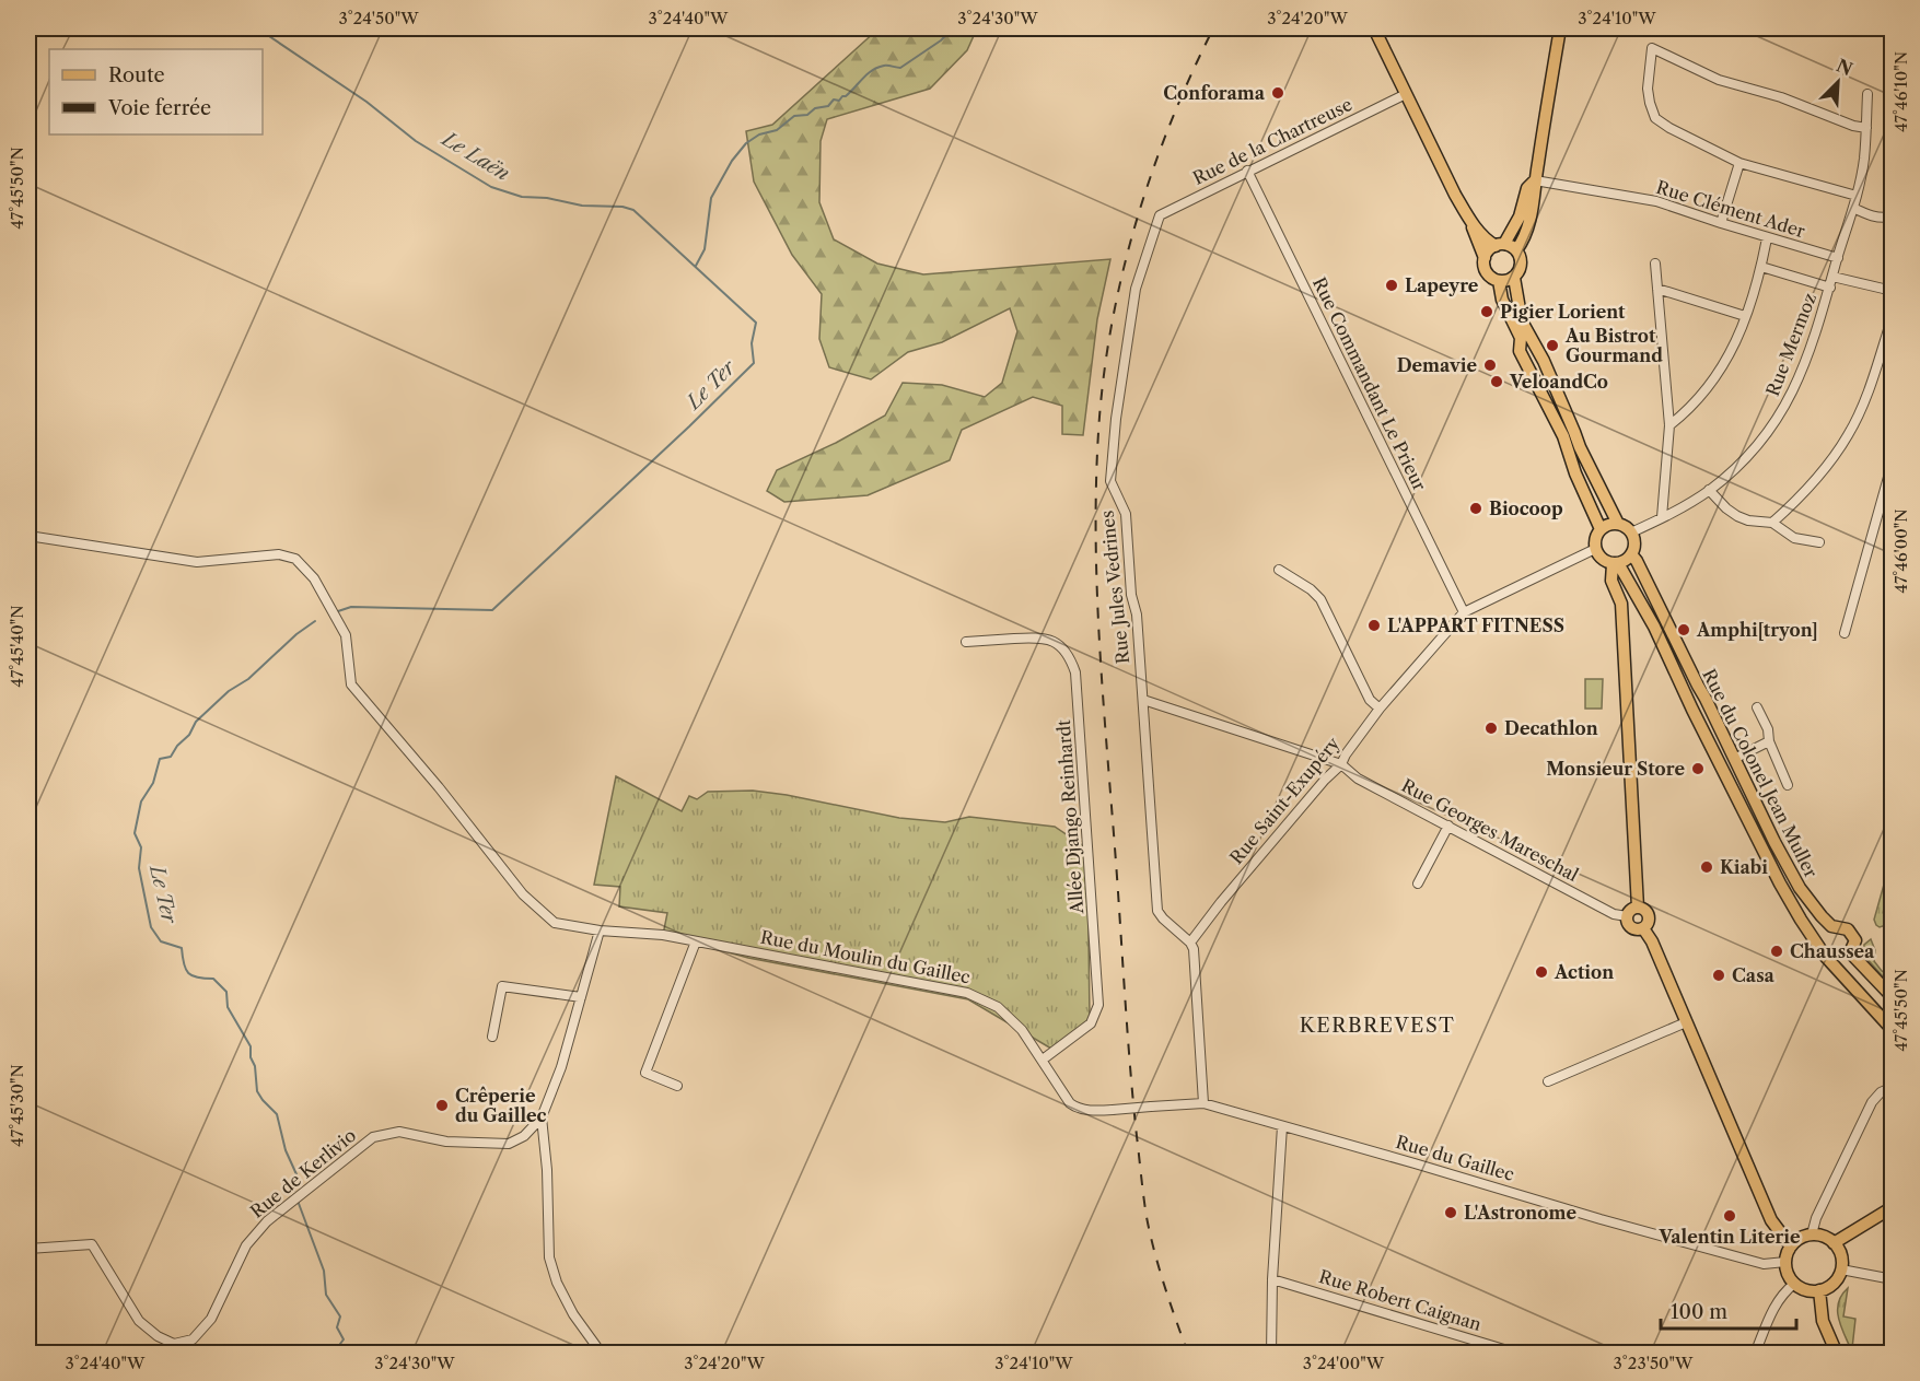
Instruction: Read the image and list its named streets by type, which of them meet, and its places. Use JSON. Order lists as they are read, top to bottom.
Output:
{
  "streets": {
    "main road": ["Rue du Colonel Jean Muller"],
    "street": [
      "Rue de la Chartreuse",
      "Rue Clément Ader",
      "Rue Mermoz",
      "Rue Commandant Le Prieur",
      "Rue Jules Vedrines",
      "Rue Saint-Exupéry",
      "Allée Django Reinhardt",
      "Rue Georges Mareschal",
      "Rue du Moulin du Gaillec",
      "Rue du Gaillec",
      "Rue de Kerlivio",
      "Rue Robert Caignan"
    ]
  },
  "crossings": [
    ["Rue de la Chartreuse", "Rue Commandant Le Prieur"],
    ["Rue de la Chartreuse", "Rue Jules Vedrines"],
    ["Rue Clément Ader", "Rue Mermoz"],
    ["Rue Mermoz", "Rue du Colonel Jean Muller"],
    ["Rue Mermoz", "Rue Saint-Exupéry"],
    ["Rue Commandant Le Prieur", "Rue Saint-Exupéry"],
    ["Rue Jules Vedrines", "Rue Saint-Exupéry"],
    ["Rue Jules Vedrines", "Rue Georges Mareschal"],
    ["Rue du Colonel Jean Muller", "Rue Saint-Exupéry"],
    ["Rue Saint-Exupéry", "Rue Georges Mareschal"],
    ["Allée Django Reinhardt", "Rue du Moulin du Gaillec"],
    ["Rue du Moulin du Gaillec", "Rue du Gaillec"]
  ],
  "districts": ["KERBREVEST"],
  "water": ["Le Laën", "Le Ter"],
  "places": [
    "Conforama",
    "Lapeyre",
    "Pigier Lorient",
    "Au Bistrot Gourmand",
    "Demavie",
    "VeloandCo",
    "Biocoop",
    "L'APPART FITNESS",
    "Amphi[tryon]",
    "Decathlon",
    "Monsieur Store",
    "Kiabi",
    "Chaussea",
    "Action",
    "Casa",
    "Crêperie du Gaillec",
    "L'Astronome",
    "Valentin Literie"
  ],
  "legend": ["Route", "Voie ferrée"],
  "scale_bar": "100 m",
  "north": "top right",
  "coordinates": [
    "3°24'50\"W",
    "3°24'40\"W",
    "3°24'30\"W",
    "3°24'20\"W",
    "3°24'10\"W",
    "47°46'10\"N",
    "47°45'50\"N",
    "47°46'00\"N",
    "47°45'40\"N",
    "47°45'30\"N",
    "3°24'00\"W",
    "3°23'50\"W"
  ]
}
